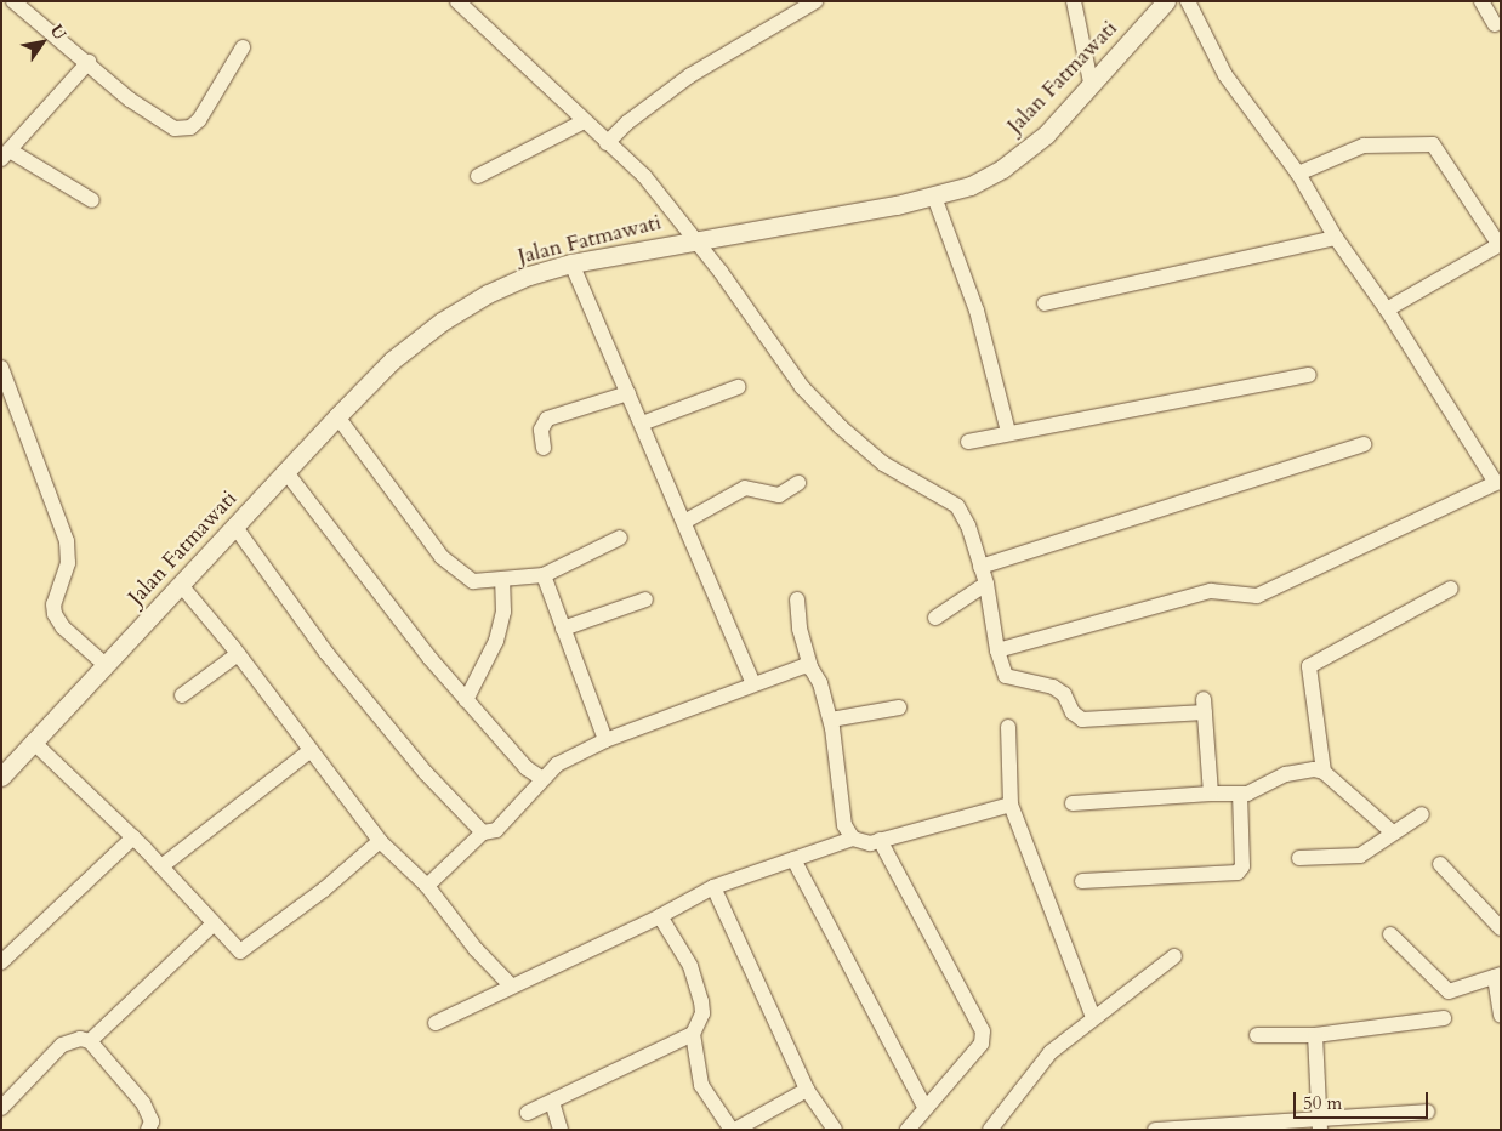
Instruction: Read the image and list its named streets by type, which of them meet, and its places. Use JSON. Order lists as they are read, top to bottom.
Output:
{
  "streets": {
    "street": ["Jalan Fatmawati"]
  },
  "scale_bar": "50 m",
  "north": "top right"
}
